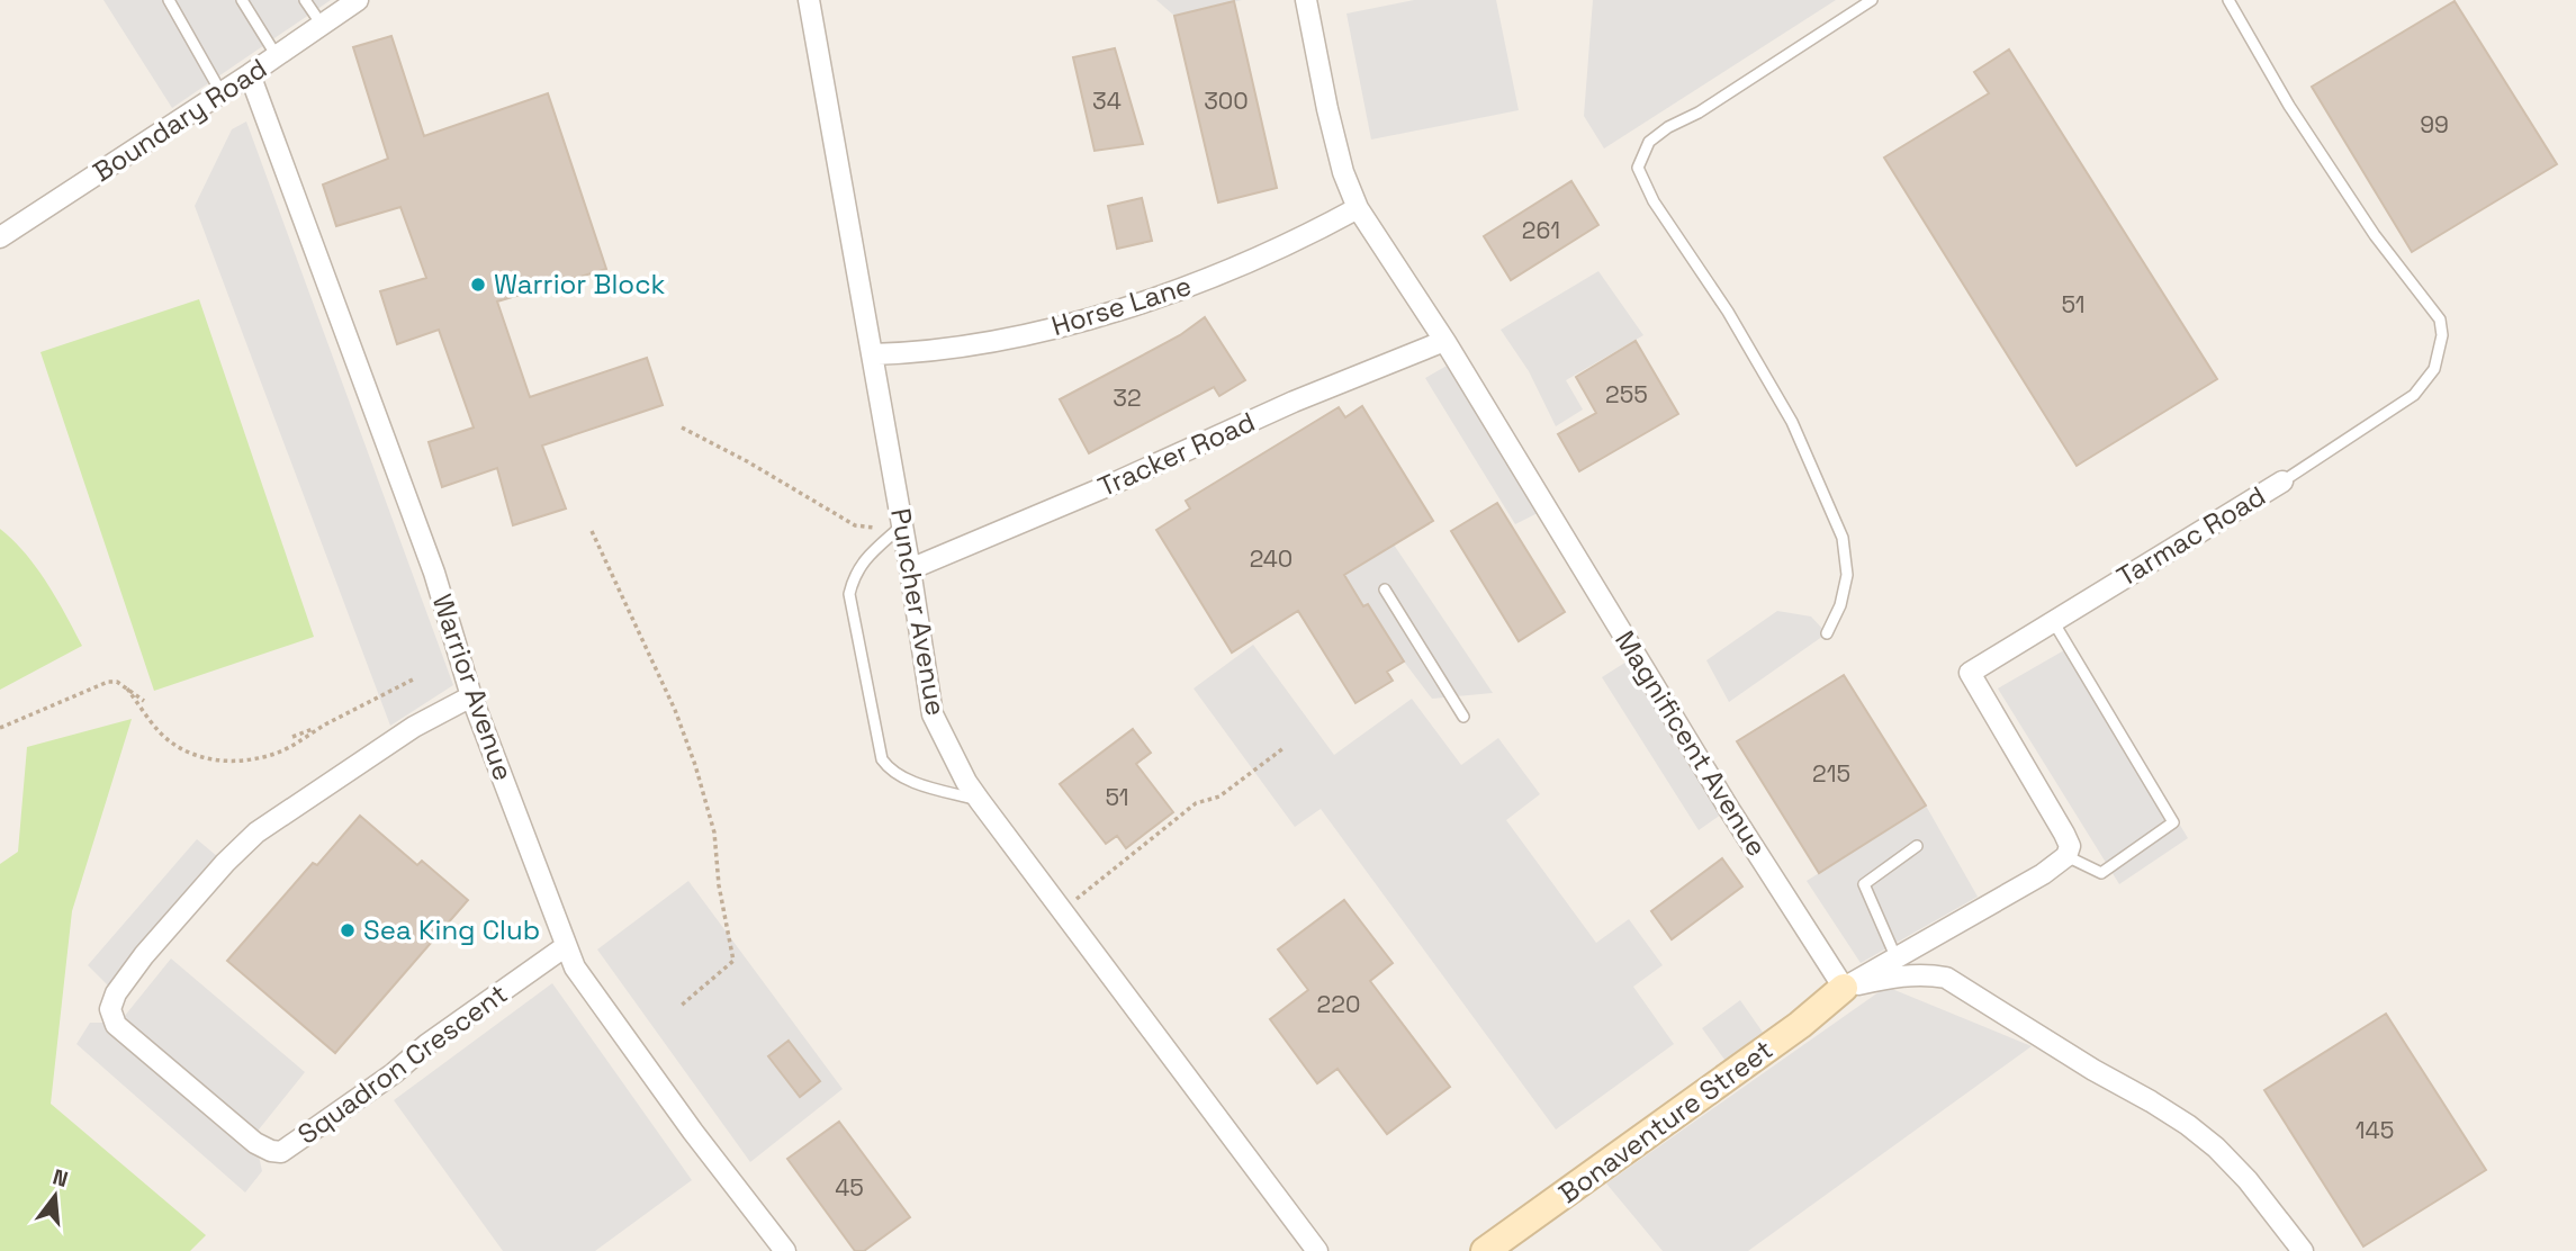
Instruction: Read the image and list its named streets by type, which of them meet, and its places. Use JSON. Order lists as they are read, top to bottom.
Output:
{
  "streets": {
    "street": [
      "Boundary Road",
      "Horse Lane",
      "Tracker Road",
      "Tarmac Road",
      "Puncher Avenue",
      "Warrior Avenue",
      "Magnificent Avenue",
      "Squadron Crescent",
      "Bonaventure Street"
    ]
  },
  "crossings": [
    ["Boundary Road", "Warrior Avenue"],
    ["Horse Lane", "Puncher Avenue"],
    ["Horse Lane", "Magnificent Avenue"],
    ["Tracker Road", "Puncher Avenue"],
    ["Tracker Road", "Magnificent Avenue"],
    ["Warrior Avenue", "Squadron Crescent"],
    ["Magnificent Avenue", "Bonaventure Street"]
  ],
  "places": ["Warrior Block", "Sea King Club"],
  "house_numbers": [
    "34",
    "300",
    "99",
    "261",
    "51",
    "255",
    "32",
    "240",
    "215",
    "51",
    "220",
    "145",
    "45"
  ],
  "north": "top"
}
